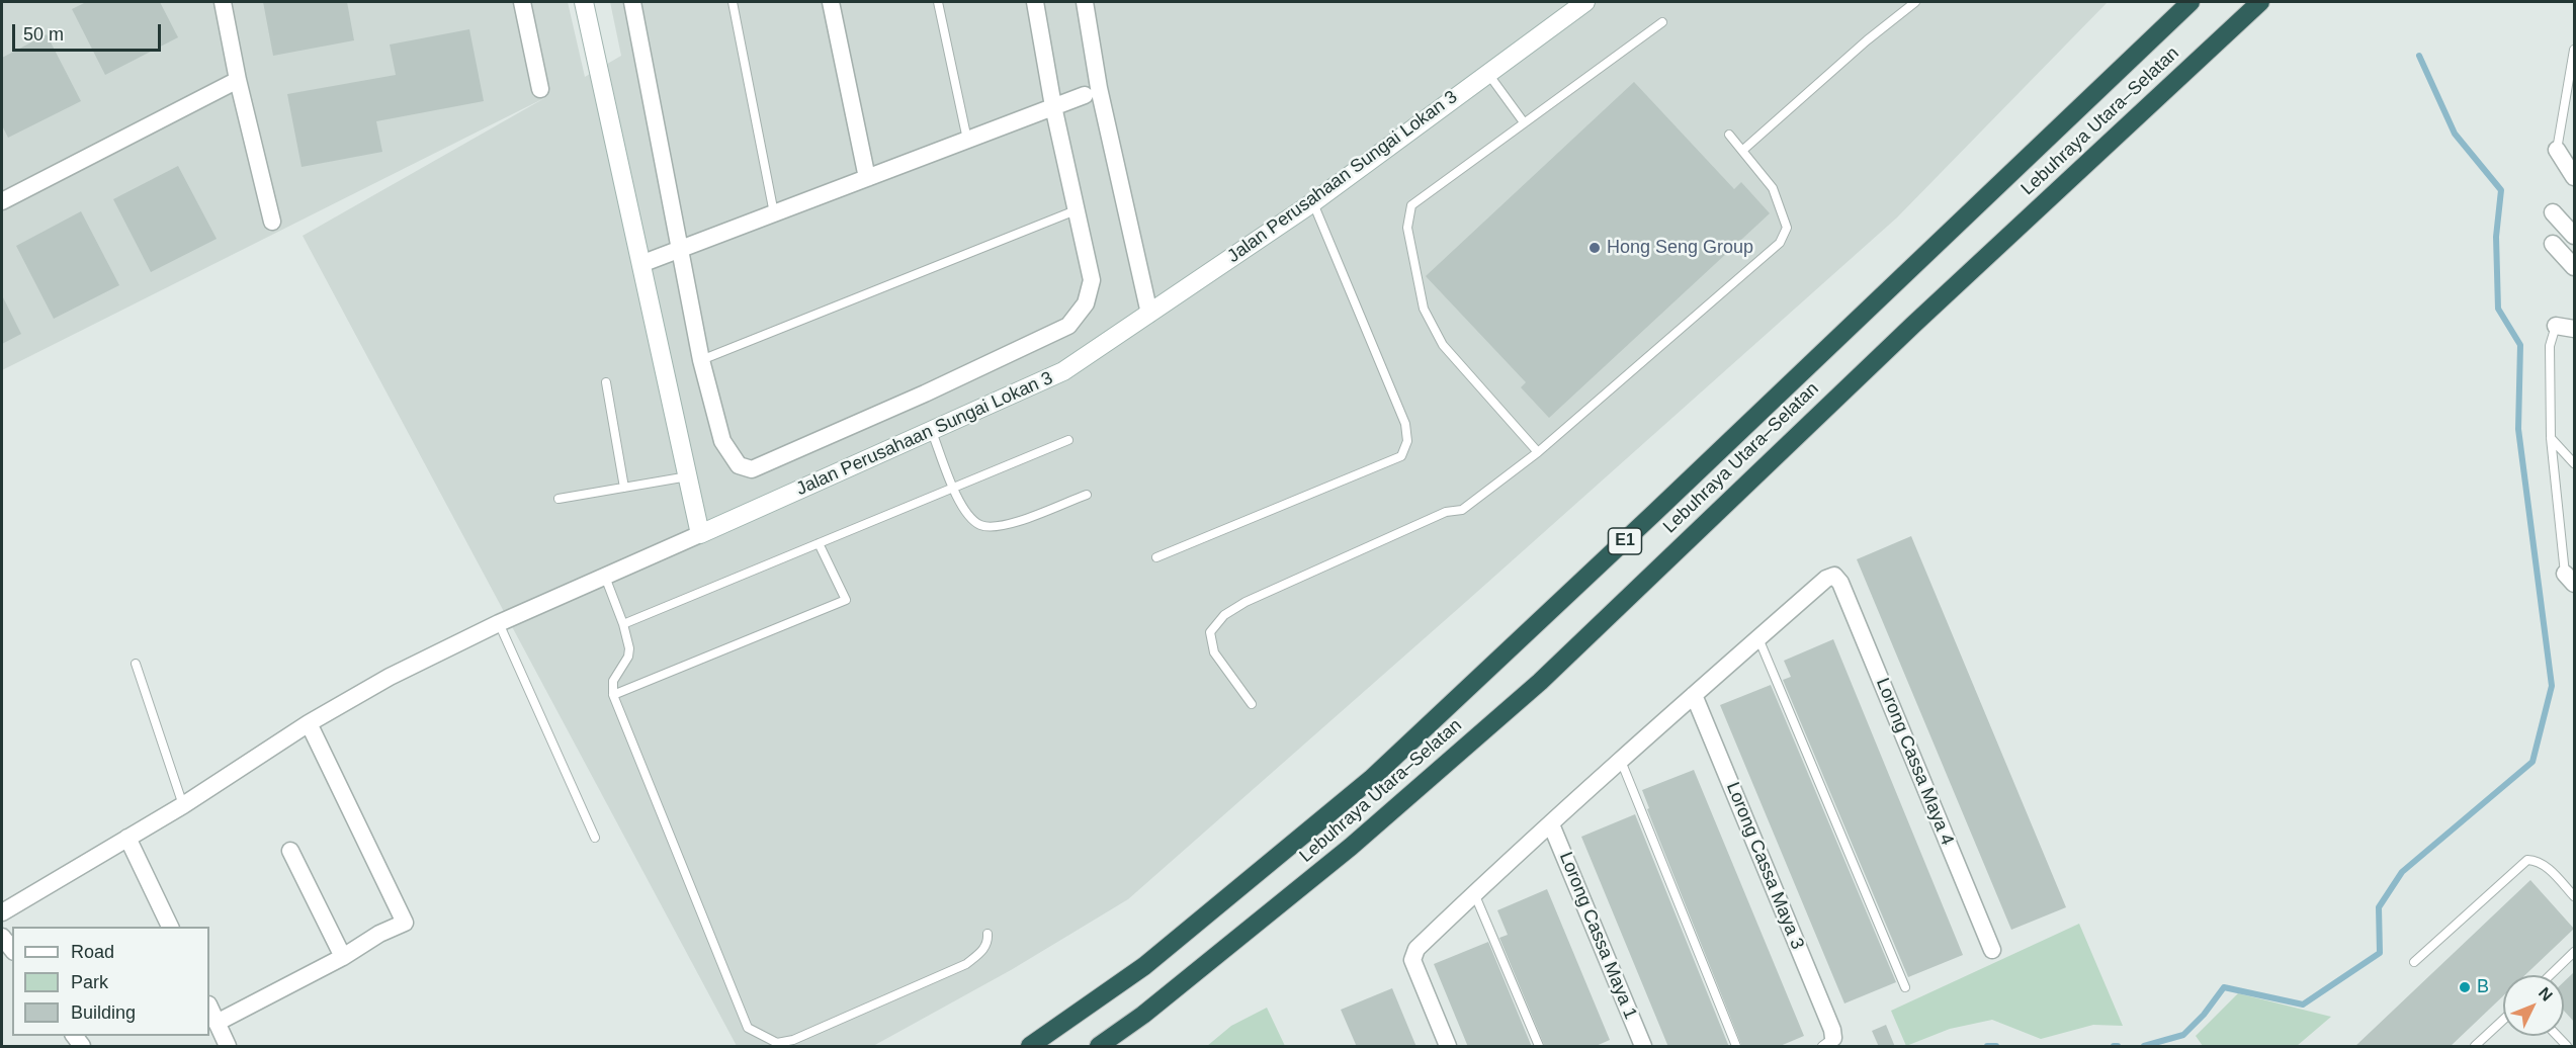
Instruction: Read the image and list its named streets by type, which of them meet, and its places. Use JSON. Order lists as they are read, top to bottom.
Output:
{
  "streets": {
    "highway": ["Lebuhraya Utara–Selatan", "E1"],
    "main road": ["Jalan Perusahaan Sungai Lokan 3"],
    "street": ["Lorong Cassa Maya 4", "Lorong Cassa Maya 3", "Lorong Cassa Maya 1"]
  },
  "places": ["Hong Seng Group", "B"],
  "legend": ["Road", "Park", "Building"],
  "scale_bar": "50 m",
  "north": "top right"
}
